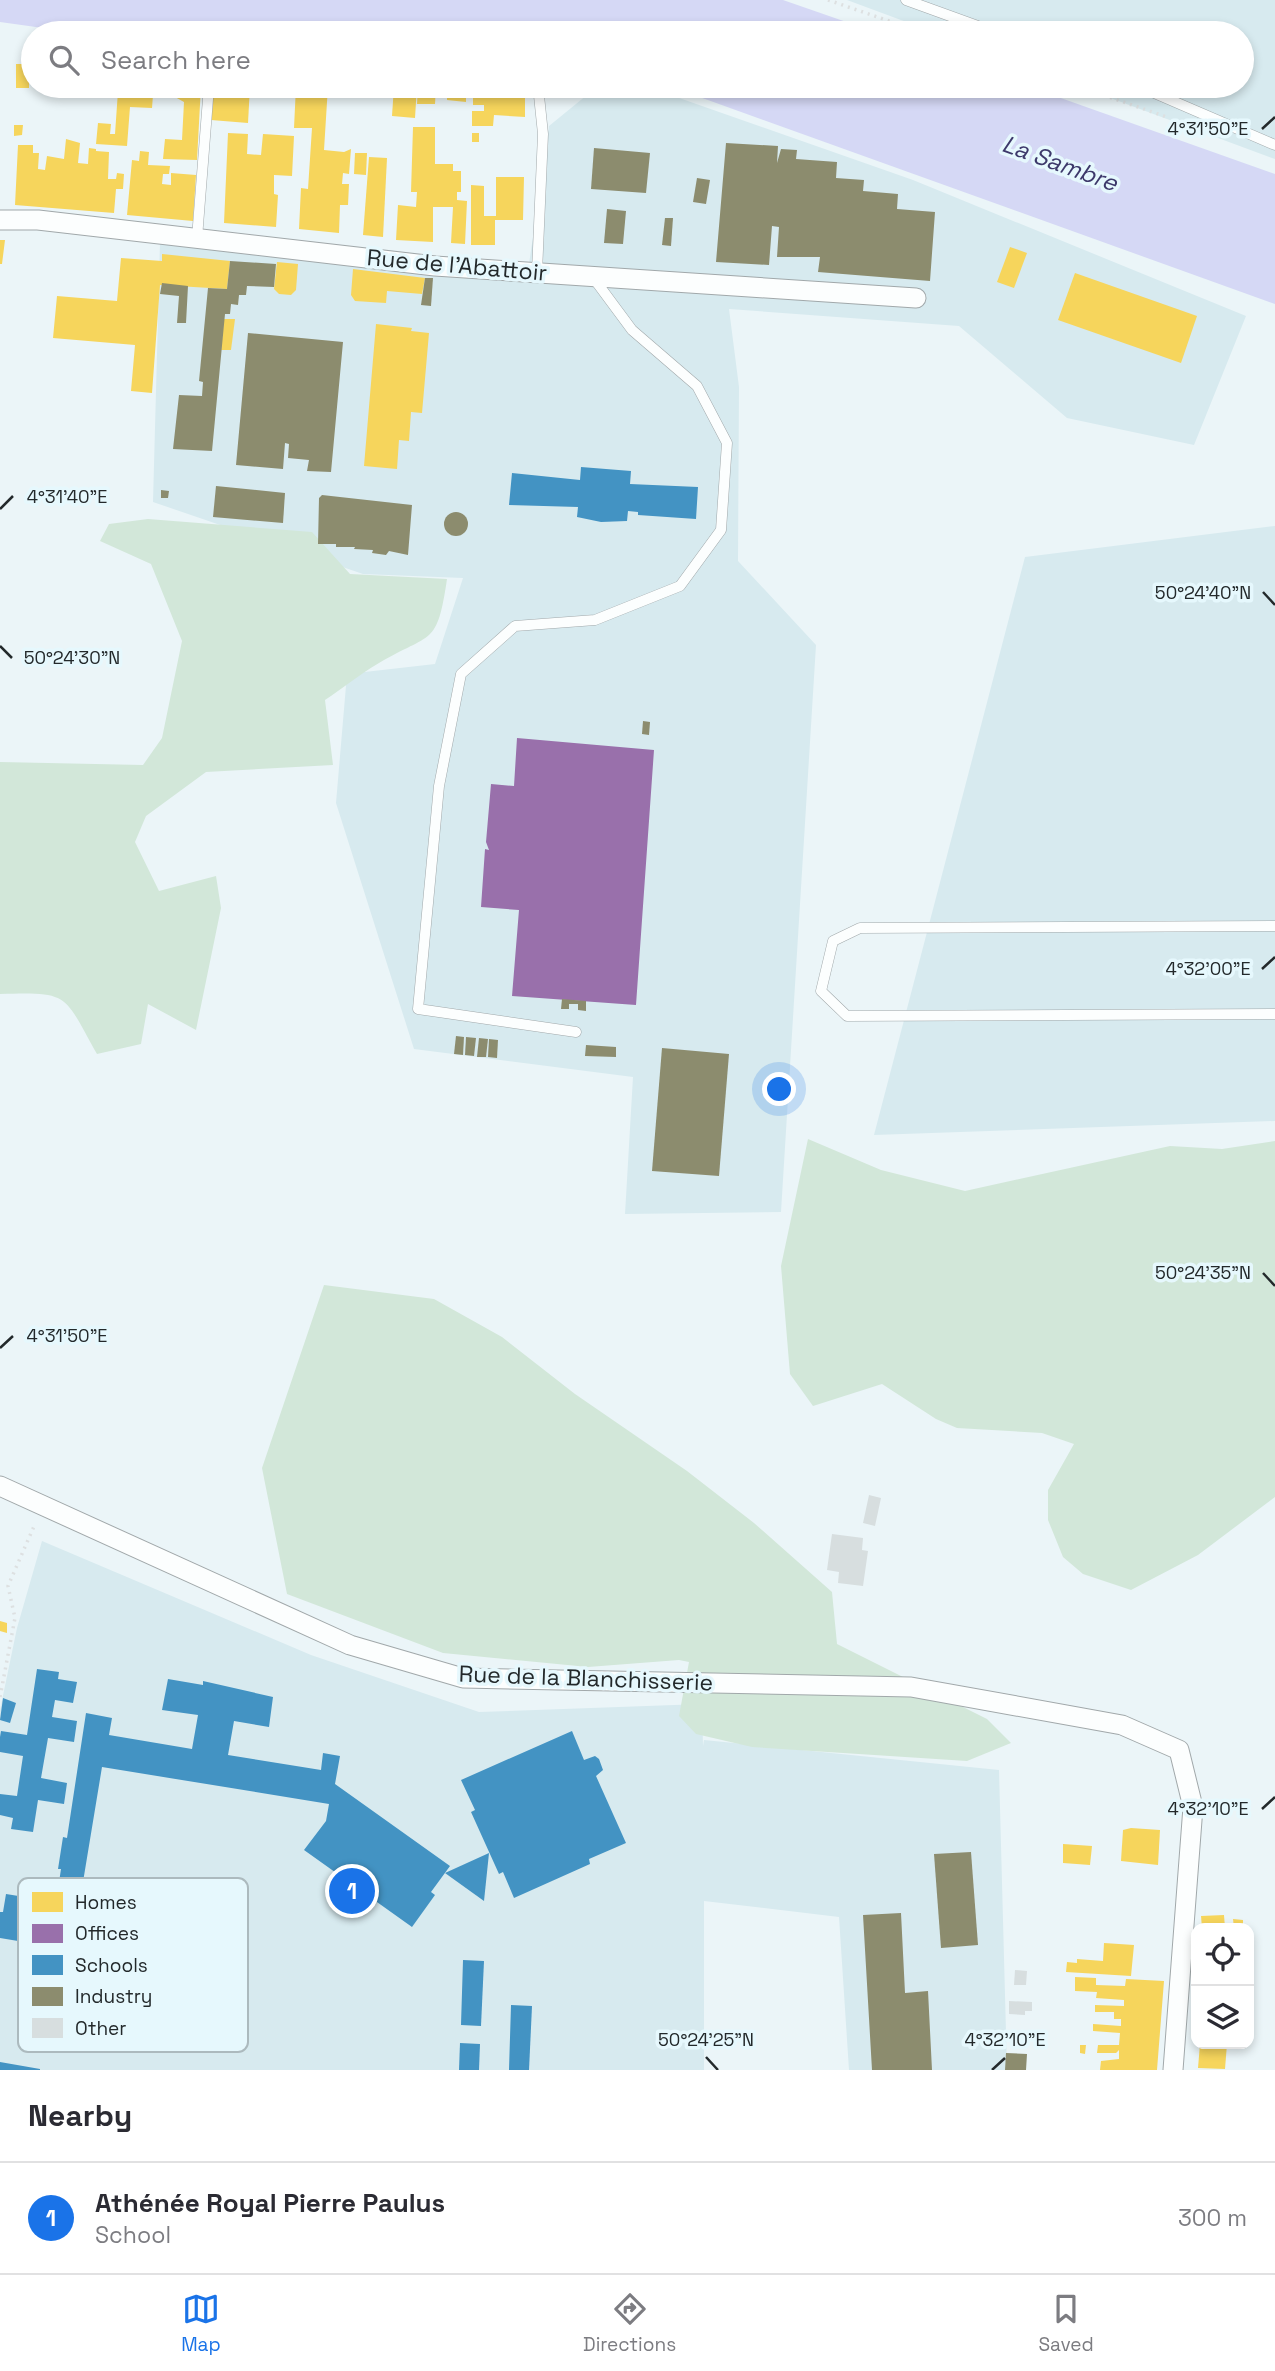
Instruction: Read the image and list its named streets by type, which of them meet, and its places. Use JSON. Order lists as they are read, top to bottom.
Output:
{
  "streets": {
    "street": ["Rue de l'Abattoir", "Rue de la Blanchisserie"]
  },
  "water": ["La Sambre"],
  "legend": [
    "Homes",
    "Offices",
    "Schools",
    "Industry",
    "Other"
  ],
  "page": {
    "search": "Search here",
    "pins": "1",
    "heading": "Nearby",
    "list": [
      {
        "mark": "1",
        "name": "Athénée Royal Pierre Paulus",
        "note": "School",
        "value": "300 m"
      }
    ],
    "nav": ["Map", "Directions", "Saved"]
  },
  "coordinates": [
    "4°31'50\"E",
    "4°31'40\"E",
    "50°24'40\"N",
    "50°24'30\"N",
    "4°32'00\"E",
    "50°24'35\"N",
    "4°32'10\"E",
    "50°24'25\"N"
  ]
}
